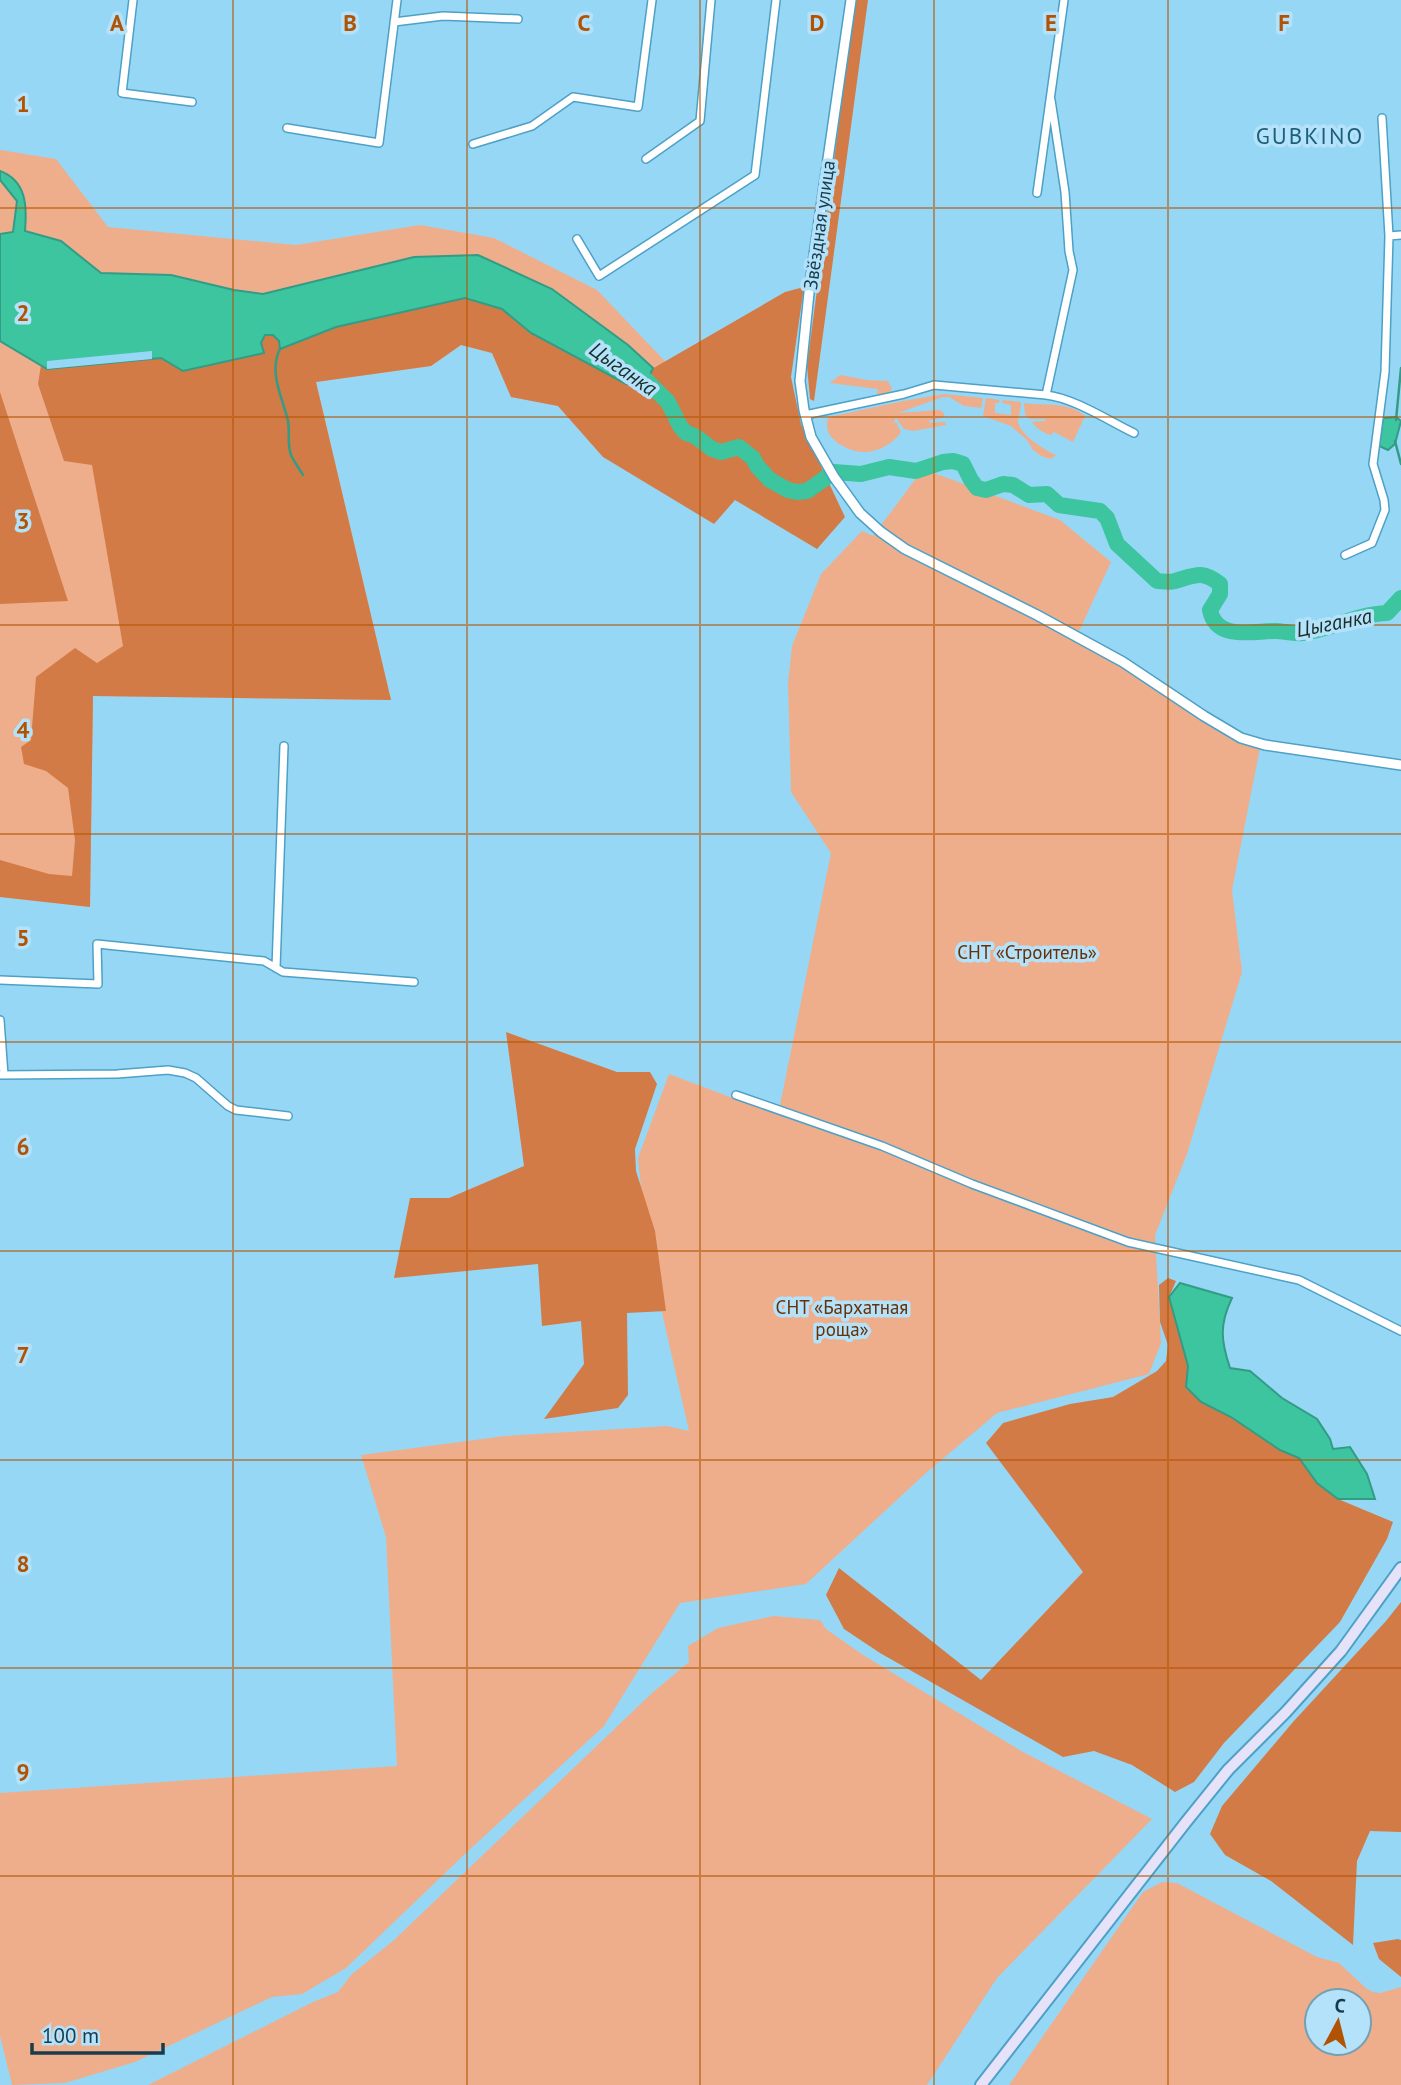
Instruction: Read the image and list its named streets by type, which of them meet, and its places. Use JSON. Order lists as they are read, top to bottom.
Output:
{
  "streets": {
    "street": ["Звёздная улица"]
  },
  "districts": ["GUBKINO"],
  "water": ["Цыганка"],
  "parks": ["СНТ «Строитель»", "СНТ «Бархатная роща»"],
  "scale_bar": "100 m",
  "north": "top",
  "grid": {
    "columns": [
      "A",
      "B",
      "C",
      "D",
      "E",
      "F"
    ],
    "rows": [
      "1",
      "2",
      "3",
      "4",
      "5",
      "6",
      "7",
      "8",
      "9"
    ]
  }
}
